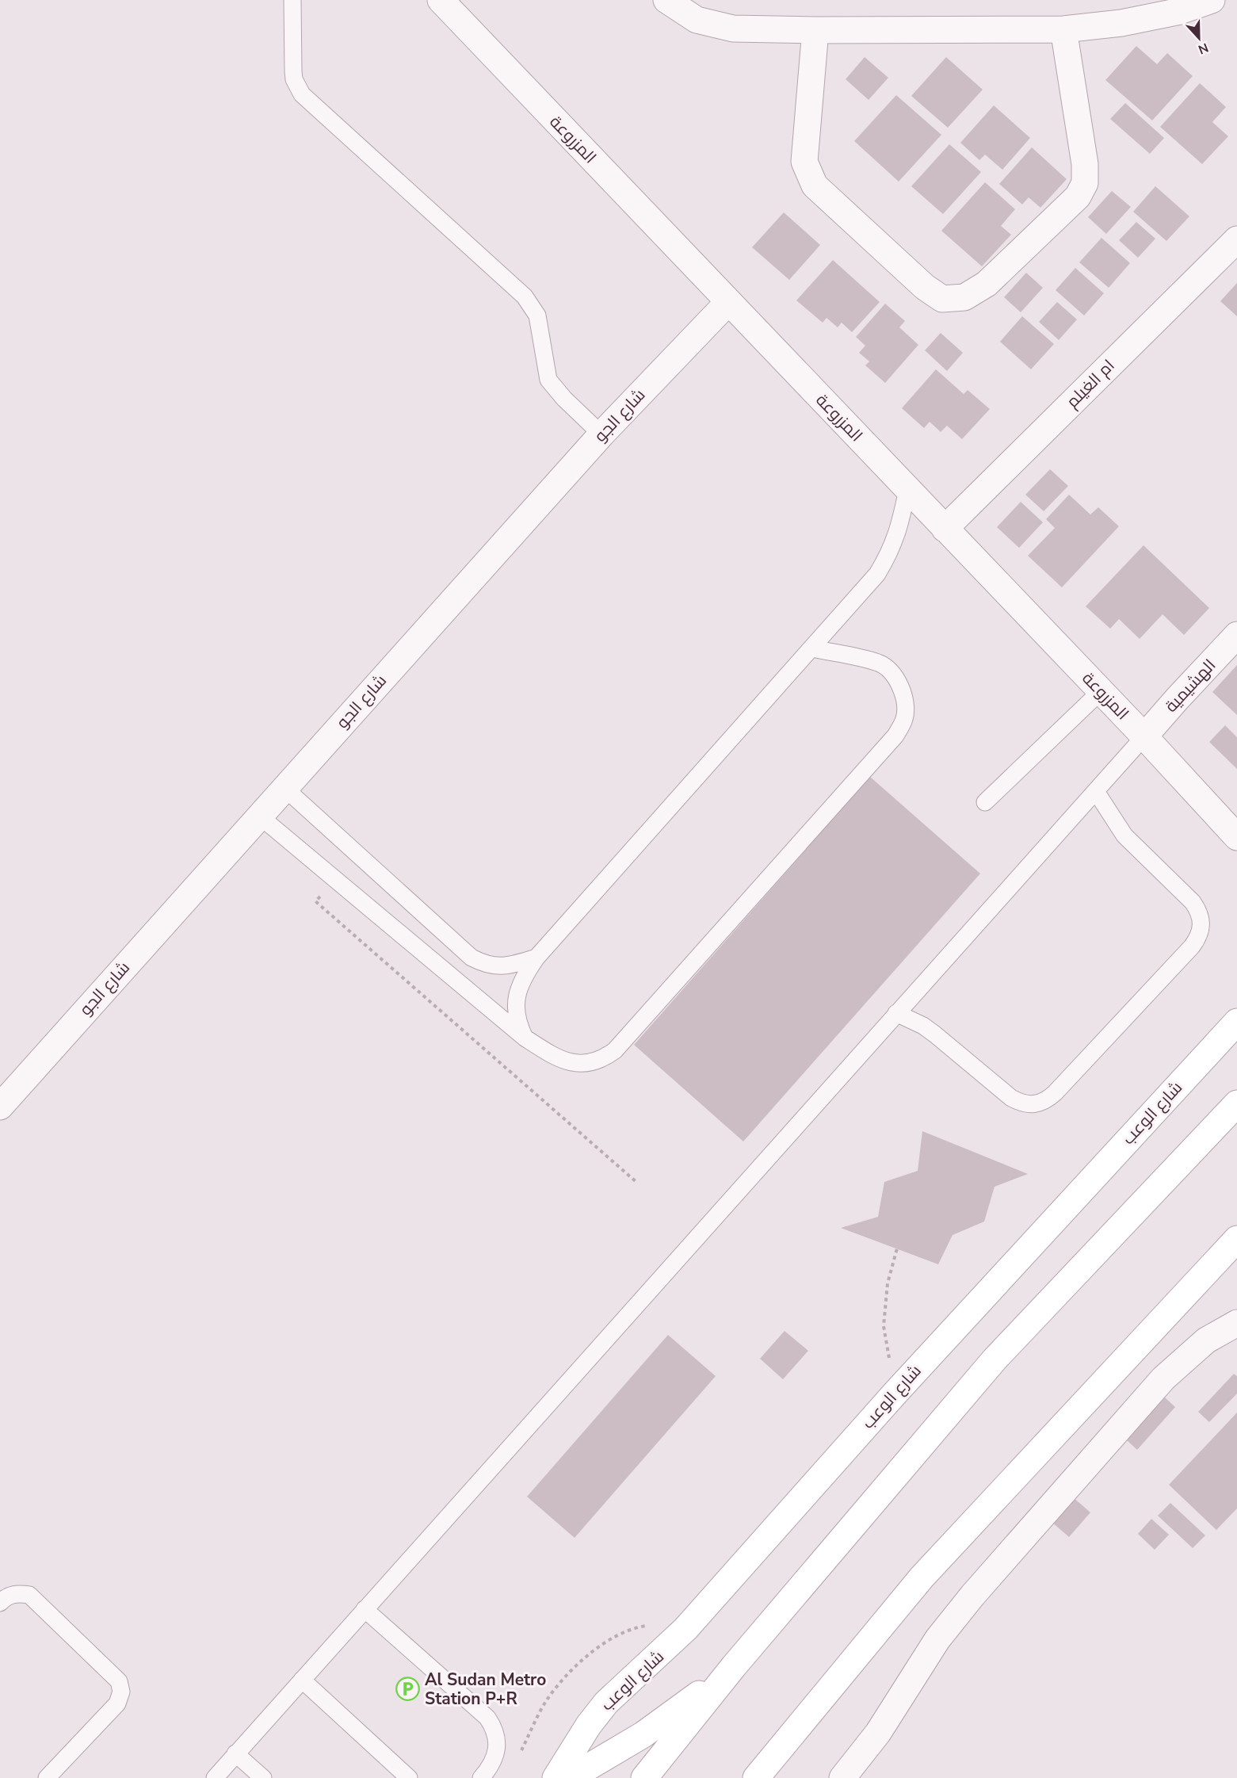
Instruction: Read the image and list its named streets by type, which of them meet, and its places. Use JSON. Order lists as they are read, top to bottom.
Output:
{
  "streets": {
    "main road": ["شارع الوعب"],
    "street": [
      "المزروعة",
      "ام الغيلم",
      "شارع الجو",
      "الهشيمية"
    ]
  },
  "crossings": [
    ["المزروعة", "ام الغيلم"],
    ["المزروعة", "شارع الجو"],
    ["المزروعة", "الهشيمية"]
  ],
  "places": {
    "parking": ["Al Sudan Metro Station P+R"]
  },
  "north": "bottom"
}
